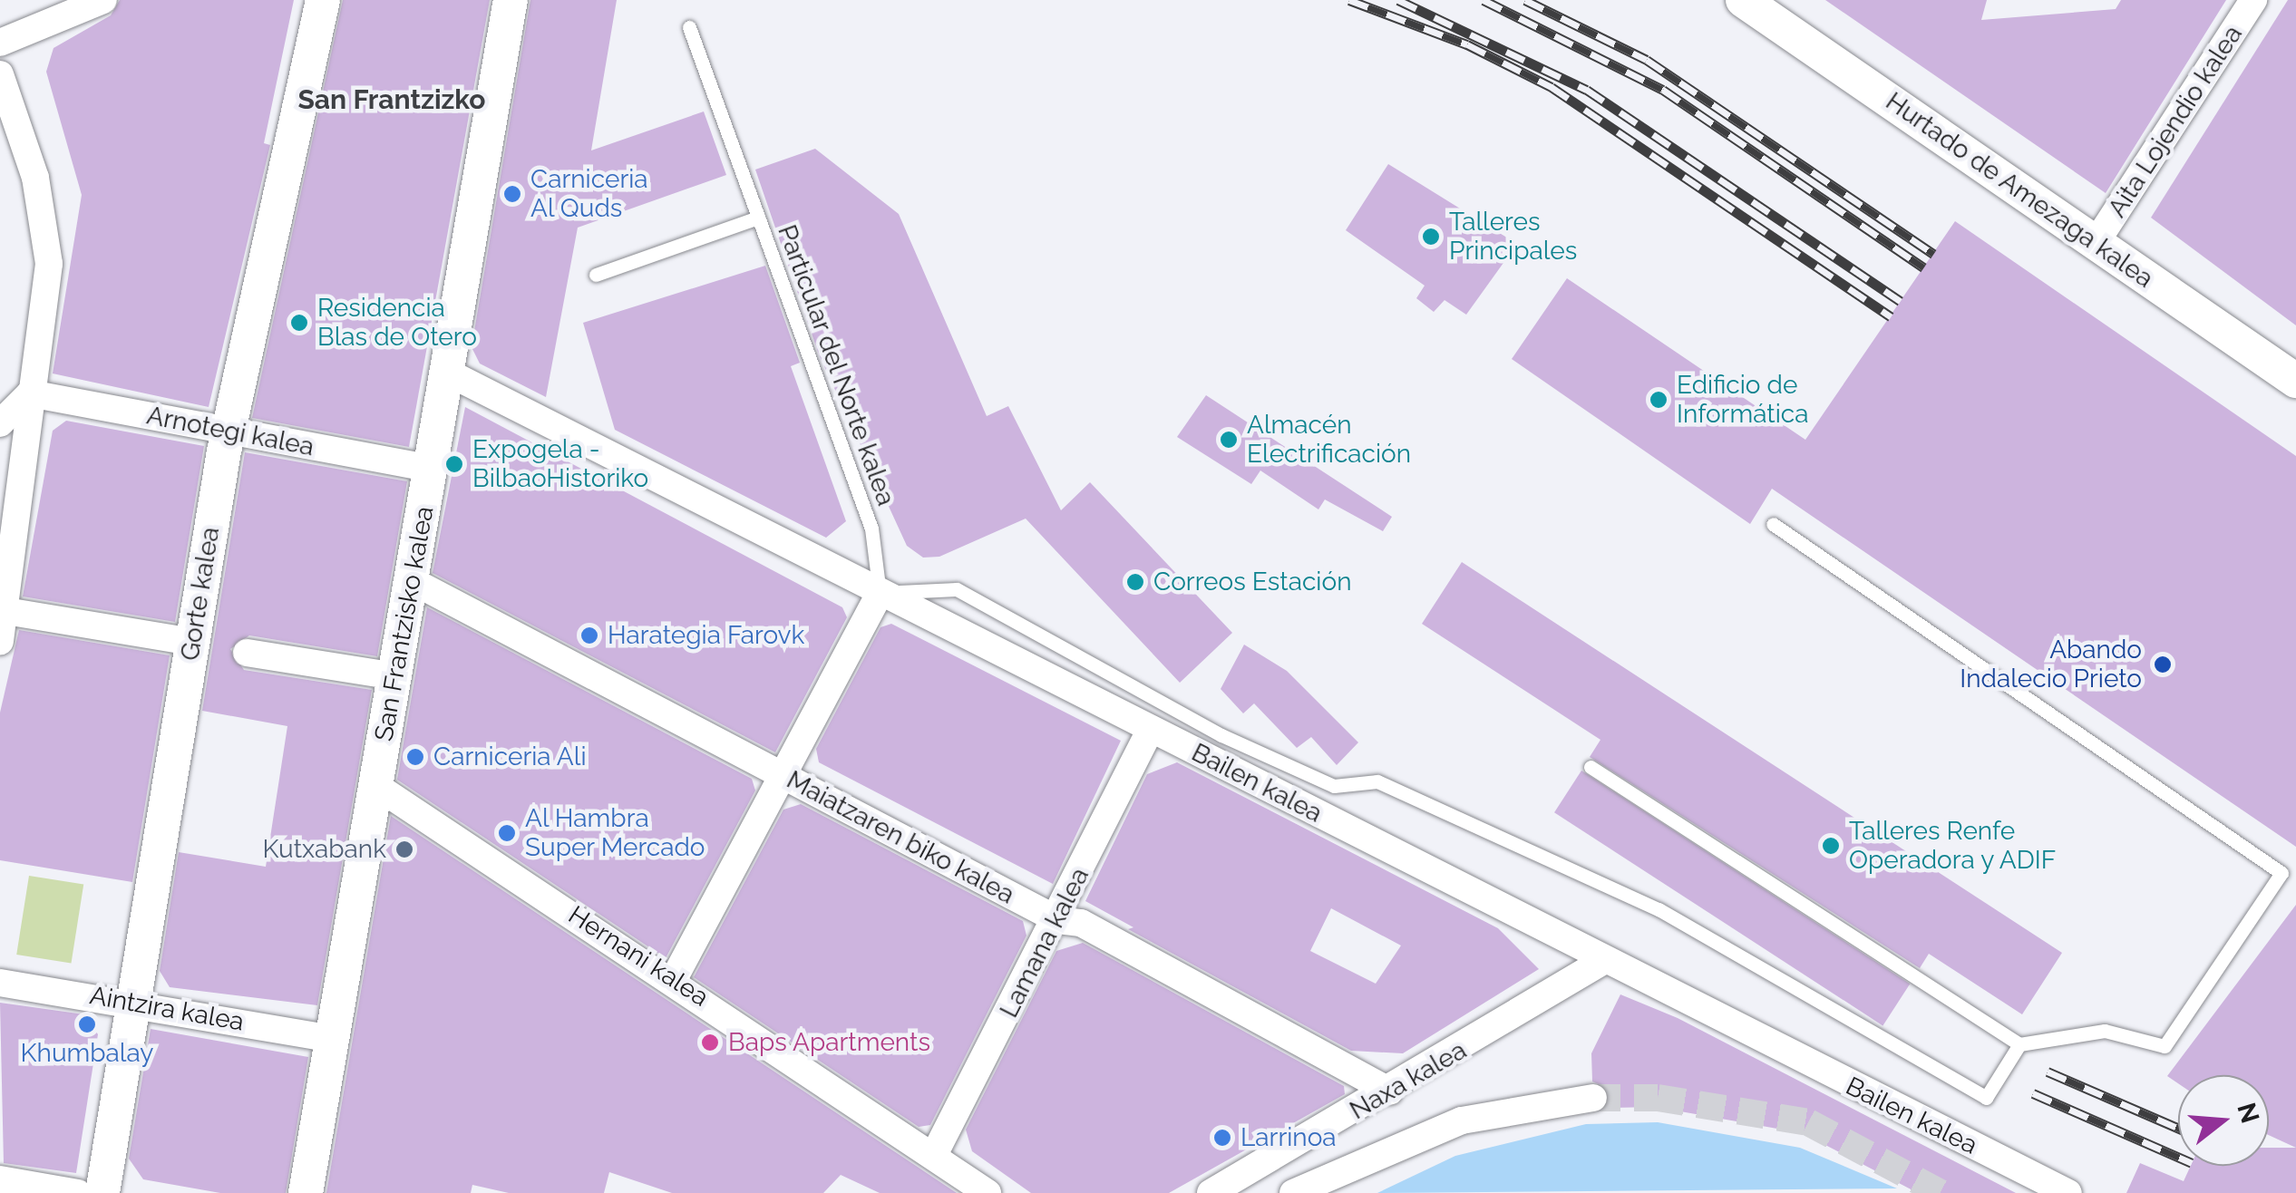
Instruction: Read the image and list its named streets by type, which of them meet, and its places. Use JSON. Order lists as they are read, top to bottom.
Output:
{
  "streets": {
    "street": [
      "Aita Lojendio kalea",
      "Hurtado de Amezaga kalea",
      "Arnotegi kalea",
      "Gorte kalea",
      "San Frantzisko kalea",
      "Bailen kalea",
      "Maiatzaren biko kalea",
      "Lamana kalea",
      "Hernani kalea",
      "Aintzira kalea",
      "Naxa kalea"
    ],
    "lane": ["Particular del Norte kalea"]
  },
  "crossings": [
    ["Aita Lojendio kalea", "Hurtado de Amezaga kalea"],
    ["Particular del Norte kalea", "Bailen kalea"],
    ["Arnotegi kalea", "Gorte kalea"],
    ["Arnotegi kalea", "San Frantzisko kalea"],
    ["Gorte kalea", "Aintzira kalea"],
    ["San Frantzisko kalea", "Bailen kalea"],
    ["San Frantzisko kalea", "Maiatzaren biko kalea"],
    ["San Frantzisko kalea", "Hernani kalea"],
    ["San Frantzisko kalea", "Aintzira kalea"],
    ["Bailen kalea", "Lamana kalea"],
    ["Bailen kalea", "Naxa kalea"],
    ["Maiatzaren biko kalea", "Lamana kalea"],
    ["Maiatzaren biko kalea", "Naxa kalea"],
    ["Lamana kalea", "Hernani kalea"]
  ],
  "districts": ["San Frantzizko"],
  "places": [
    "Carniceria Al Quds",
    "Talleres Principales",
    "Residencia Blas de Otero",
    "Edificio de Informática",
    "Almacén Electrificación",
    "Expogela - BilbaoHistoriko",
    "Correos Estación",
    "Harategia Farovk",
    "Abando Indalecio Prieto",
    "Carniceria Ali",
    "Al Hambra Super Mercado",
    "Talleres Renfe Operadora y ADIF",
    "Kutxabank",
    "Khumbalay",
    "Baps Apartments",
    "Larrinoa"
  ],
  "north": "right"
}
